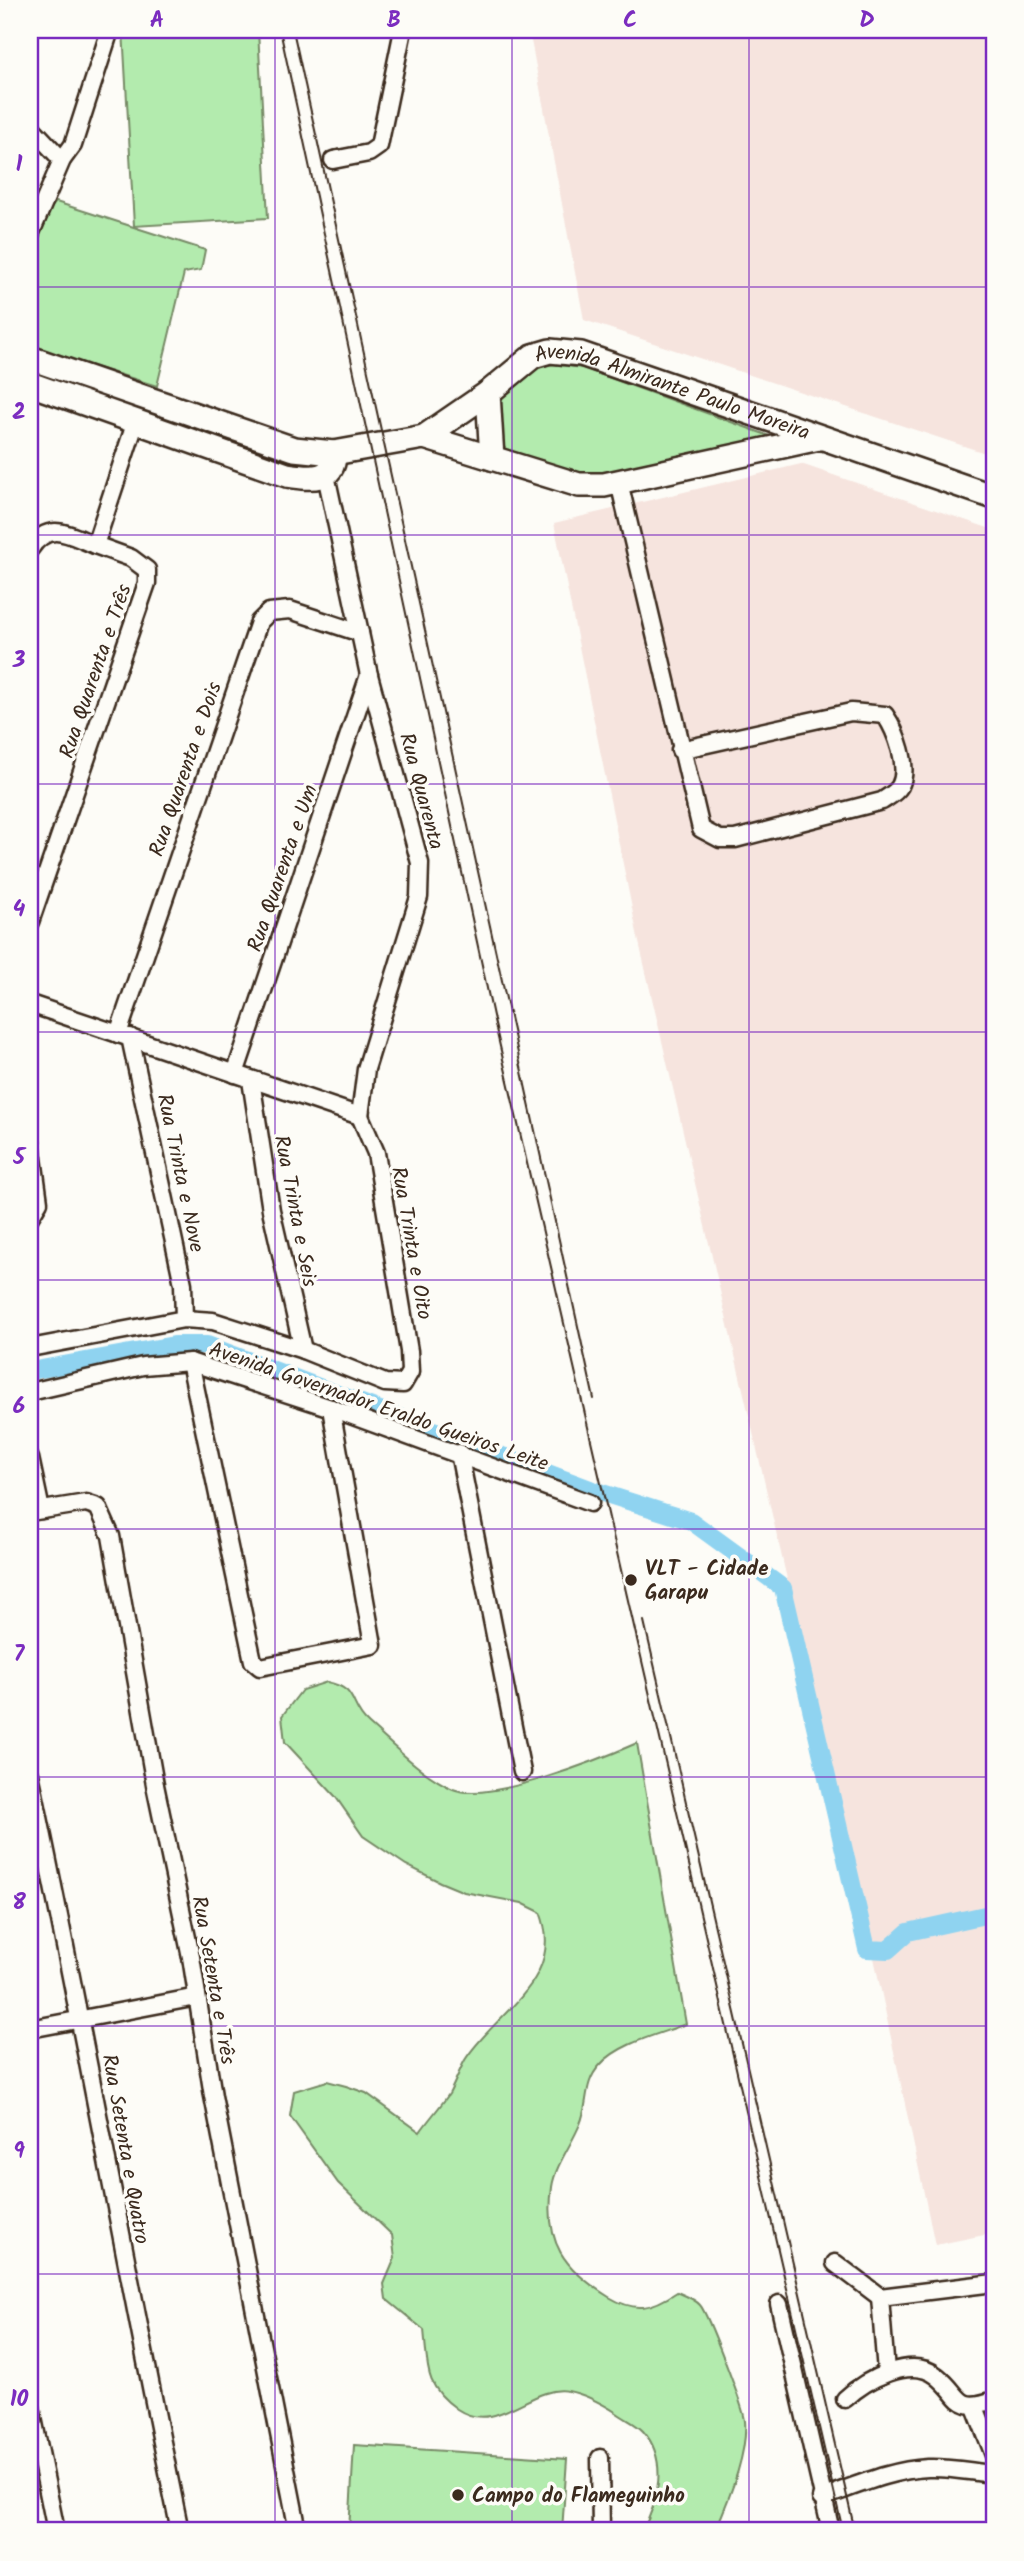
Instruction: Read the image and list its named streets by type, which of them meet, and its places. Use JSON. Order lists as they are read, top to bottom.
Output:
{
  "streets": {
    "main road": ["Avenida Almirante Paulo Moreira"],
    "street": [
      "Rua Quarenta e Três",
      "Rua Quarenta e Dois",
      "Rua Quarenta",
      "Rua Quarenta e Um",
      "Rua Trinta e Nove",
      "Rua Trinta e Seis",
      "Rua Trinta e Oito",
      "Avenida Governador Eraldo Gueiros Leite",
      "Rua Setenta e Três",
      "Rua Setenta e Quatro"
    ]
  },
  "crossings": [
    ["Avenida Almirante Paulo Moreira", "Rua Quarenta"],
    ["Rua Quarenta e Dois", "Rua Quarenta"],
    ["Rua Quarenta e Dois", "Rua Trinta e Nove"],
    ["Rua Quarenta", "Rua Quarenta e Um"],
    ["Rua Quarenta", "Rua Trinta e Oito"],
    ["Rua Trinta e Nove", "Avenida Governador Eraldo Gueiros Leite"],
    ["Rua Trinta e Seis", "Avenida Governador Eraldo Gueiros Leite"],
    ["Rua Trinta e Oito", "Avenida Governador Eraldo Gueiros Leite"]
  ],
  "places": ["VLT - Cidade Garapu", "Campo do Flameguinho"],
  "grid": {
    "columns": [
      "A",
      "B",
      "C",
      "D"
    ],
    "rows": [
      "1",
      "2",
      "3",
      "4",
      "5",
      "6",
      "7",
      "8",
      "9",
      "10"
    ]
  }
}
